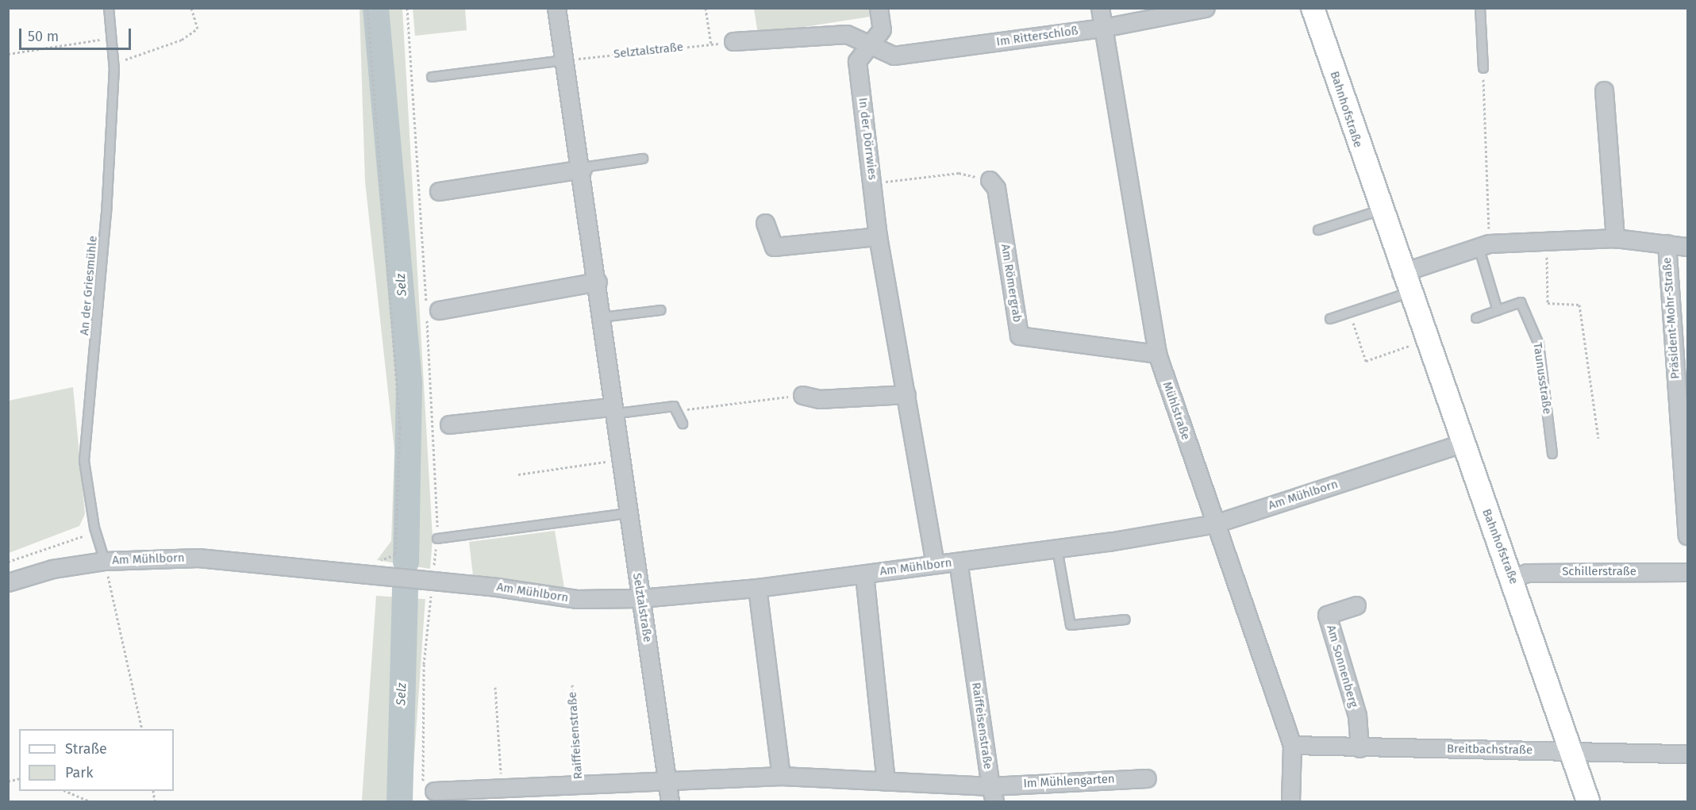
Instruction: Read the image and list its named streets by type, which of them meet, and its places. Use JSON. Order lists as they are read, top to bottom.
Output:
{
  "streets": {
    "street": [
      "Im Ritterschloß",
      "Selztalstraße",
      "Bahnhofstraße",
      "In der Dörrwies",
      "Am Römergrab",
      "Präsident-Mohr-Straße",
      "Mühlstraße",
      "Am Mühlborn",
      "Schillerstraße",
      "Am Sonnenberg",
      "Raiffeisenstraße",
      "Breitbachstraße",
      "Im Mühlengarten"
    ],
    "lane": ["An der Griesmühle", "Taunusstraße"]
  },
  "crossings": [
    ["Im Ritterschloß", "In der Dörrwies"],
    ["Im Ritterschloß", "Mühlstraße"],
    ["Selztalstraße", "Am Mühlborn"],
    ["Selztalstraße", "Raiffeisenstraße"],
    ["Bahnhofstraße", "Am Mühlborn"],
    ["Bahnhofstraße", "Schillerstraße"],
    ["Bahnhofstraße", "Breitbachstraße"],
    ["In der Dörrwies", "Am Mühlborn"],
    ["Am Römergrab", "Mühlstraße"],
    ["An der Griesmühle", "Am Mühlborn"],
    ["Mühlstraße", "Am Mühlborn"],
    ["Mühlstraße", "Breitbachstraße"],
    ["Am Mühlborn", "Raiffeisenstraße"],
    ["Am Sonnenberg", "Breitbachstraße"],
    ["Raiffeisenstraße", "Im Mühlengarten"]
  ],
  "water": ["Selz"],
  "legend": ["Straße", "Park"],
  "scale_bar": "50 m"
}
